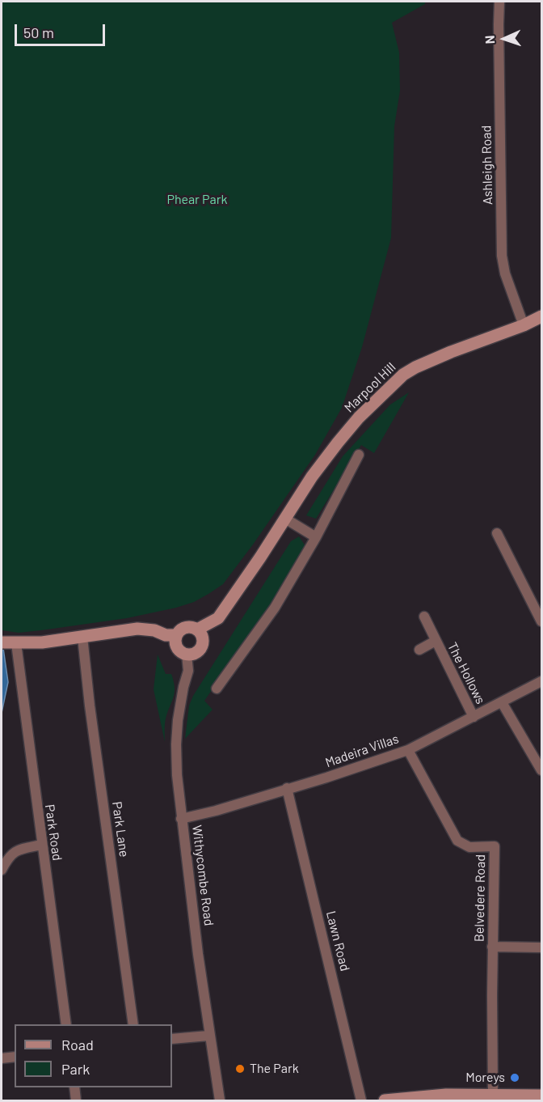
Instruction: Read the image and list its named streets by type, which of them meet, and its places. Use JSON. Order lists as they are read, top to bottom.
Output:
{
  "streets": {
    "street": [
      "Ashleigh Road",
      "Marpool Hill",
      "The Hollows",
      "Madeira Villas",
      "Park Lane",
      "Park Road",
      "Withycombe Road",
      "Belvedere Road",
      "Lawn Road"
    ]
  },
  "crossings": [
    ["Ashleigh Road", "Marpool Hill"],
    ["Marpool Hill", "Withycombe Road"],
    ["The Hollows", "Madeira Villas"],
    ["Madeira Villas", "Withycombe Road"],
    ["Madeira Villas", "Belvedere Road"],
    ["Madeira Villas", "Lawn Road"]
  ],
  "parks": ["Phear Park"],
  "places": ["The Park", "Moreys"],
  "legend": ["Road", "Park"],
  "scale_bar": "50 m",
  "north": "left"
}
